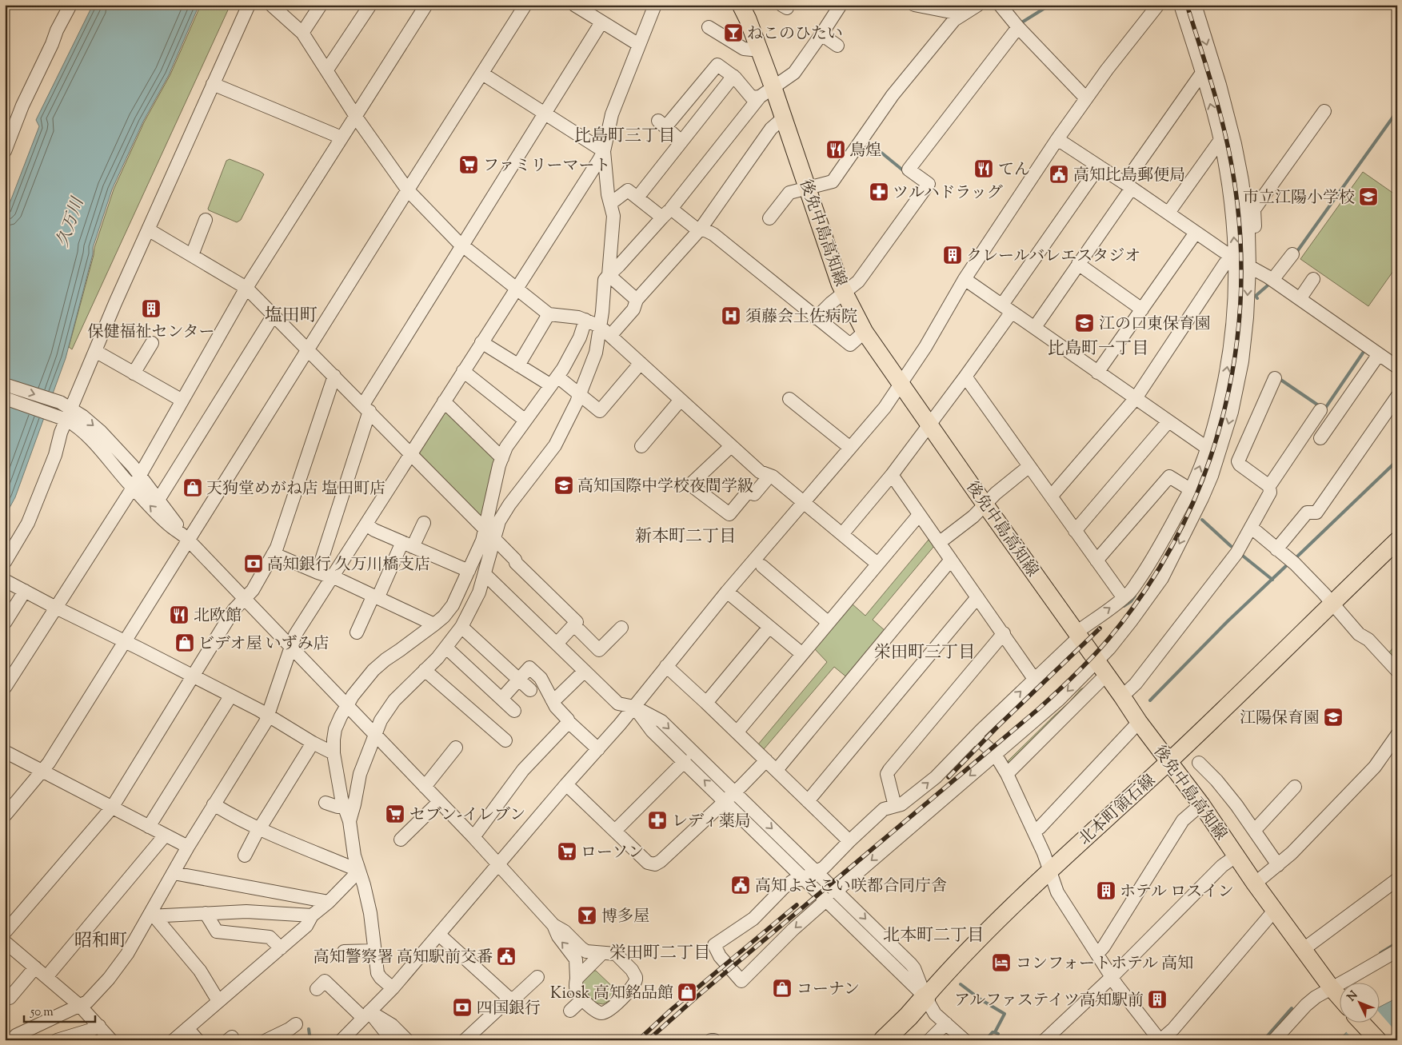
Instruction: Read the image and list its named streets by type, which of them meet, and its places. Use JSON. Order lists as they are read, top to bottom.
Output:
{
  "streets": {
    "main road": ["後免中島高知線", "北本町領石線"]
  },
  "crossings": [
    ["後免中島高知線", "北本町領石線"]
  ],
  "districts": [
    "比島町三丁目",
    "塩田町",
    "比島町一丁目",
    "新本町二丁目",
    "栄田町三丁目",
    "北本町二丁目",
    "昭和町",
    "栄田町二丁目"
  ],
  "water": ["久万川"],
  "places": {
    "bar": ["ねこのひたい", "博多屋"],
    "restaurant": ["鳥煌", "てん", "北欧館"],
    "supermarket": ["ファミリーマート", "セブン-イレブン", "ローソン"],
    "public building": ["高知比島郵便局", "高知よさこい咲都合同庁舎", "高知警察署 高知駅前交番"],
    "pharmacy": ["ツルハドラッグ", "レディ薬局"],
    "school or university": [
      "市立江陽小学校",
      "江の口東保育園",
      "高知国際中学校夜間学級",
      "江陽保育園"
    ],
    "building": [
      "クレールバレエスタジオ",
      "保健福祉センター",
      "ホテル ロスイン",
      "アルファステイツ高知駅前"
    ],
    "hospital": ["須藤会土佐病院"],
    "shop": [
      "天狗堂めがね店 塩田町店",
      "ビデオ屋 いずみ店",
      "コーナン",
      "Kiosk 高知銘品館"
    ],
    "bank": ["高知銀行 久万川橋支店", "四国銀行"],
    "hotel": ["コンフォートホテル 高知"]
  },
  "scale_bar": "50 m",
  "north": "top left"
}
